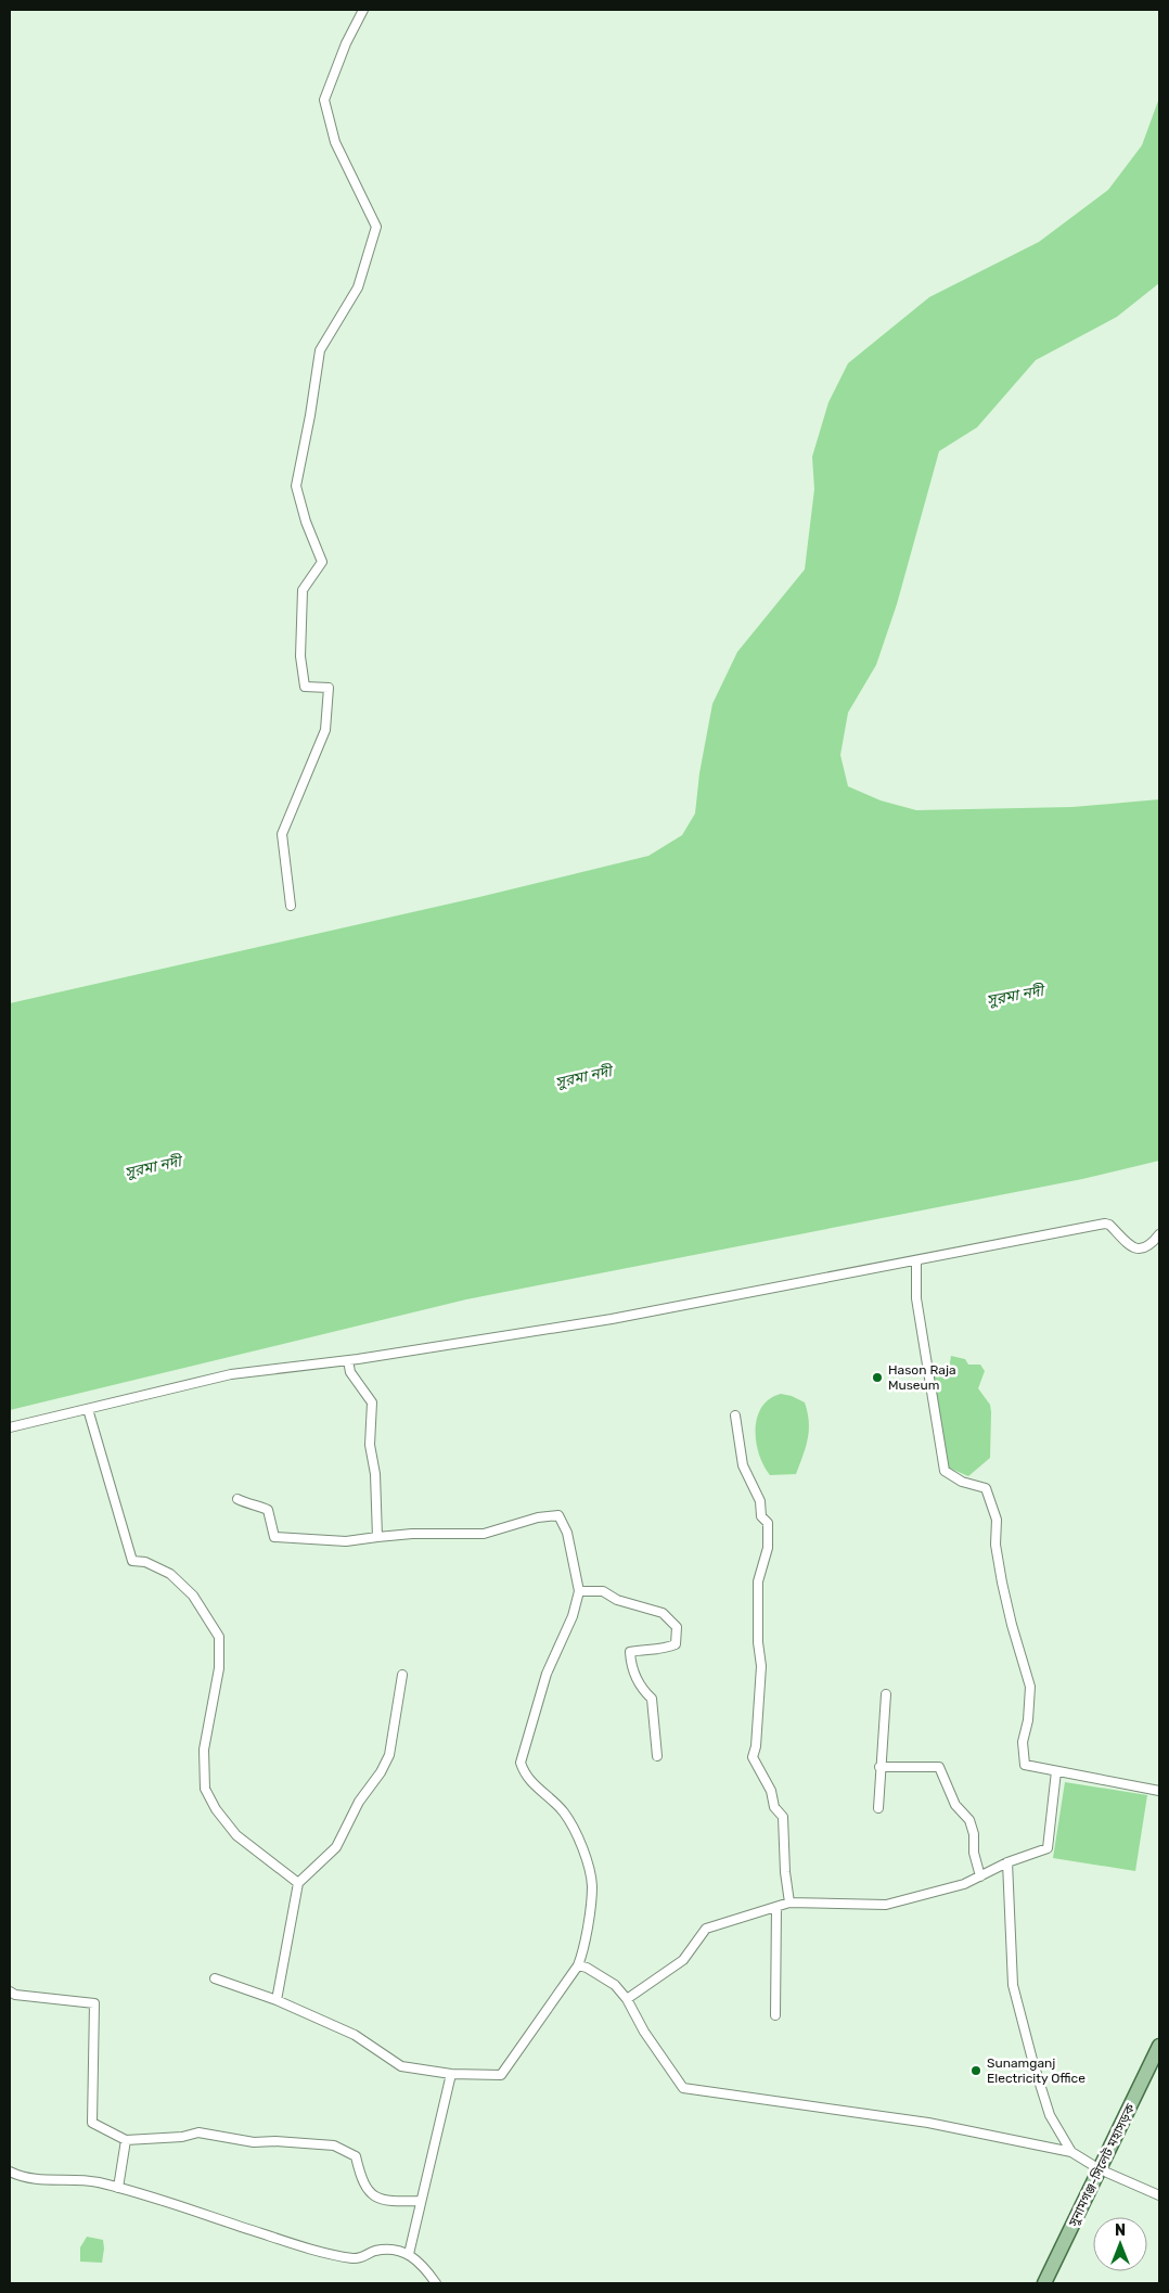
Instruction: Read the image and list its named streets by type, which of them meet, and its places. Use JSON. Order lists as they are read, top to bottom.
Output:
{
  "streets": {
    "main road": ["সুনামগঞ্জ-সিলেট মহাসড়ক"]
  },
  "water": ["সুরমা নদী"],
  "places": ["Hason Raja Museum", "Sunamganj Electricity Office"],
  "north": "top"
}
